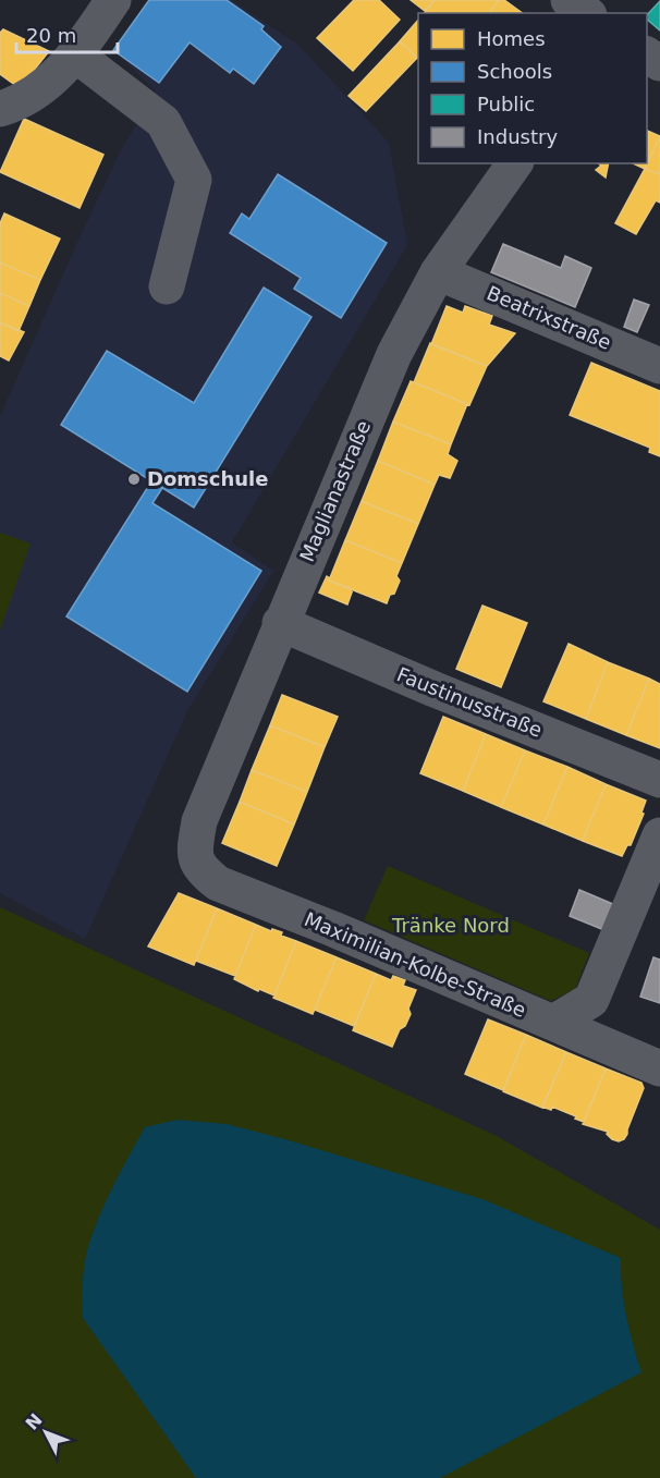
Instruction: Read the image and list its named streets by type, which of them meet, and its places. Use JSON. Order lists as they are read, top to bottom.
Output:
{
  "streets": {
    "street": [
      "Beatrixstraße",
      "Maglianastraße",
      "Faustinusstraße",
      "Maximilian-Kolbe-Straße"
    ]
  },
  "crossings": [
    ["Beatrixstraße", "Maglianastraße"],
    ["Maglianastraße", "Faustinusstraße"],
    ["Maglianastraße", "Maximilian-Kolbe-Straße"]
  ],
  "parks": ["Tränke Nord"],
  "places": ["Domschule"],
  "legend": [
    "Homes",
    "Schools",
    "Public",
    "Industry"
  ],
  "scale_bar": "20 m",
  "north": "top left"
}
